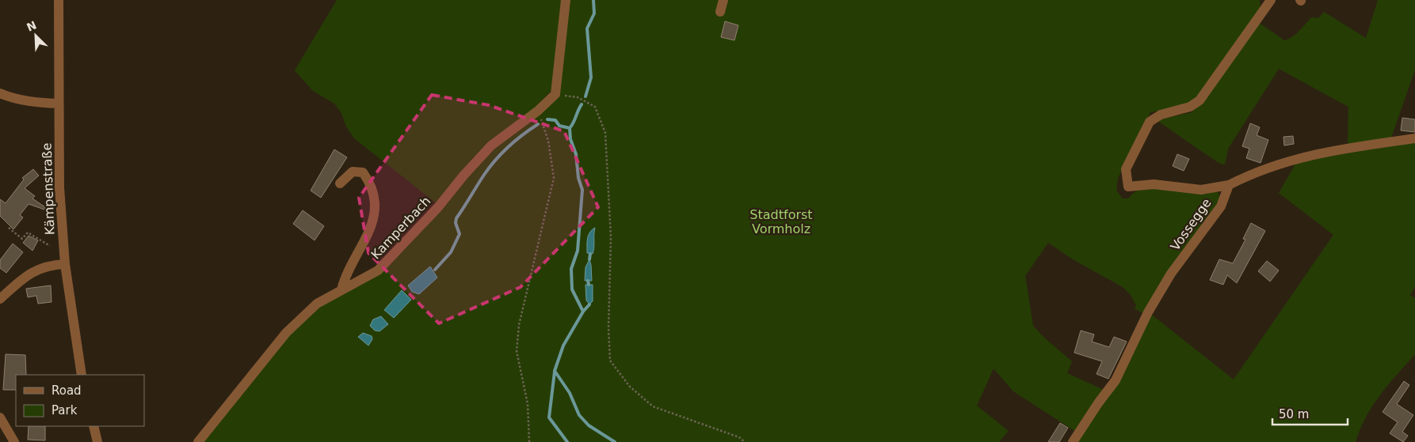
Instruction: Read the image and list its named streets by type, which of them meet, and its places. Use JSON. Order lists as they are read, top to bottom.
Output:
{
  "streets": {
    "street": ["Kämpenstraße", "Vossegge", "Kamperbach"]
  },
  "parks": ["Stadtforst Vormholz"],
  "legend": ["Road", "Park"],
  "scale_bar": "50 m",
  "north": "top left"
}
